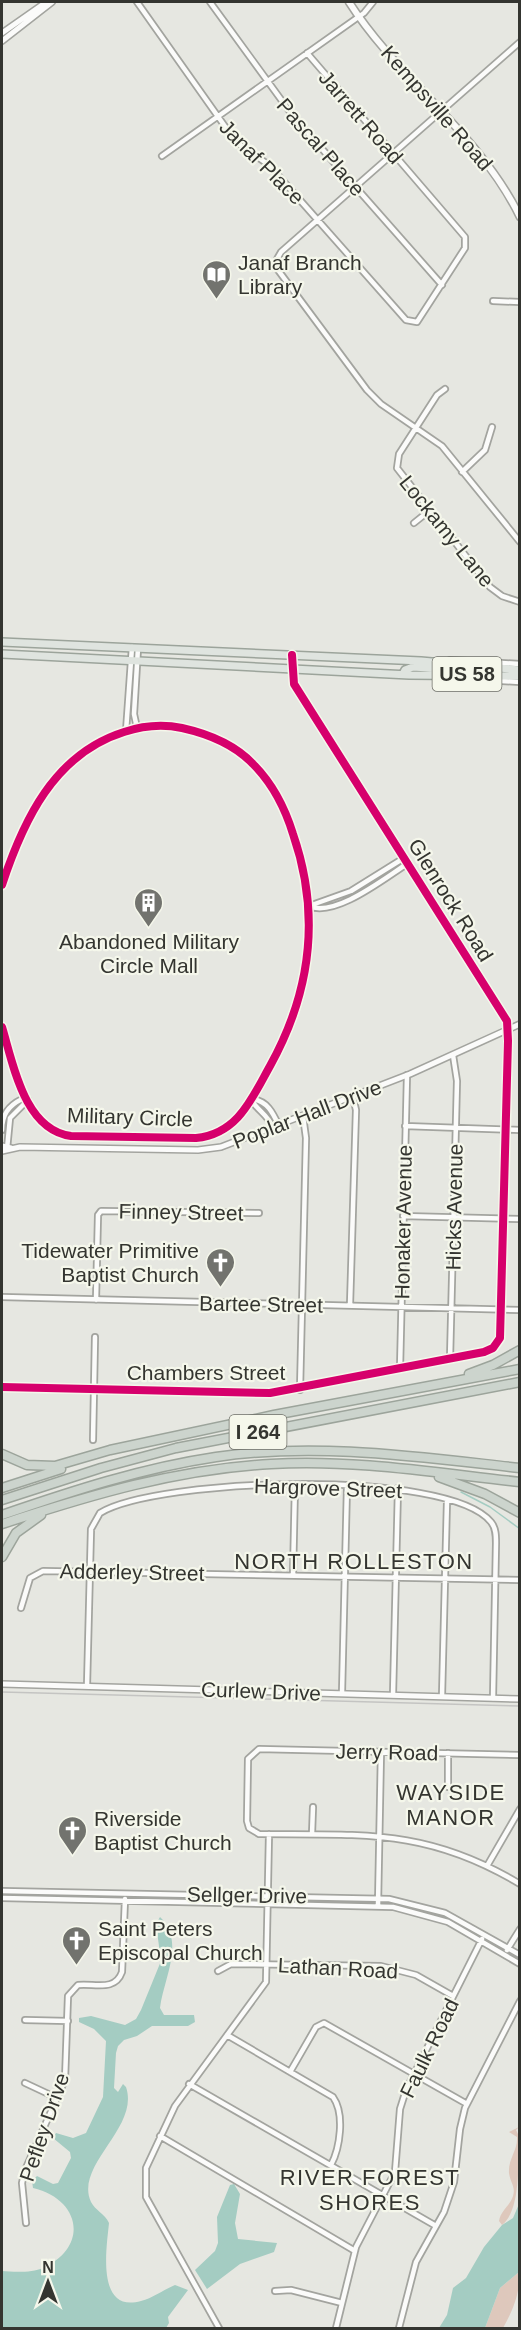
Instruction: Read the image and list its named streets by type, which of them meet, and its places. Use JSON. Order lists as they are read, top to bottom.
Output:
{
  "streets": {
    "highway": ["I 264"],
    "main road": ["Kempsville Road", "US 58"],
    "street": [
      "Jarrett Road",
      "Pascal Place",
      "Janaf Place",
      "Lockamy Lane",
      "Glenrock Road",
      "Poplar Hall Drive",
      "Military Circle",
      "Hicks Avenue",
      "Finney Street",
      "Honaker Avenue",
      "Bartee Street",
      "Chambers Street",
      "Hargrove Street",
      "Adderley Street",
      "Curlew Drive",
      "Jerry Road",
      "Sellger Drive",
      "Lathan Road",
      "Faulk Road",
      "Pefley Drive"
    ]
  },
  "crossings": [
    ["Jarrett Road", "Pascal Place"],
    ["Jarrett Road", "Janaf Place"],
    ["US 58", "Glenrock Road"],
    ["Glenrock Road", "Poplar Hall Drive"],
    ["Glenrock Road", "Bartee Street"],
    ["Glenrock Road", "Chambers Street"],
    ["Poplar Hall Drive", "Hicks Avenue"],
    ["Poplar Hall Drive", "Honaker Avenue"],
    ["Hicks Avenue", "Bartee Street"],
    ["Hicks Avenue", "Chambers Street"],
    ["Finney Street", "Bartee Street"],
    ["Honaker Avenue", "Bartee Street"],
    ["Honaker Avenue", "Chambers Street"],
    ["Hargrove Street", "Adderley Street"],
    ["Sellger Drive", "Faulk Road"],
    ["Sellger Drive", "Pefley Drive"],
    ["Lathan Road", "Faulk Road"]
  ],
  "districts": ["NORTH ROLLESTON", "WAYSIDE MANOR", "RIVER FOREST SHORES"],
  "places": {
    "library": ["Janaf Branch Library"],
    "building": ["Abandoned Military Circle Mall"],
    "church": ["Tidewater Primitive Baptist Church", "Riverside Baptist Church", "Saint Peters Episcopal Church"]
  },
  "north": "top"
}
